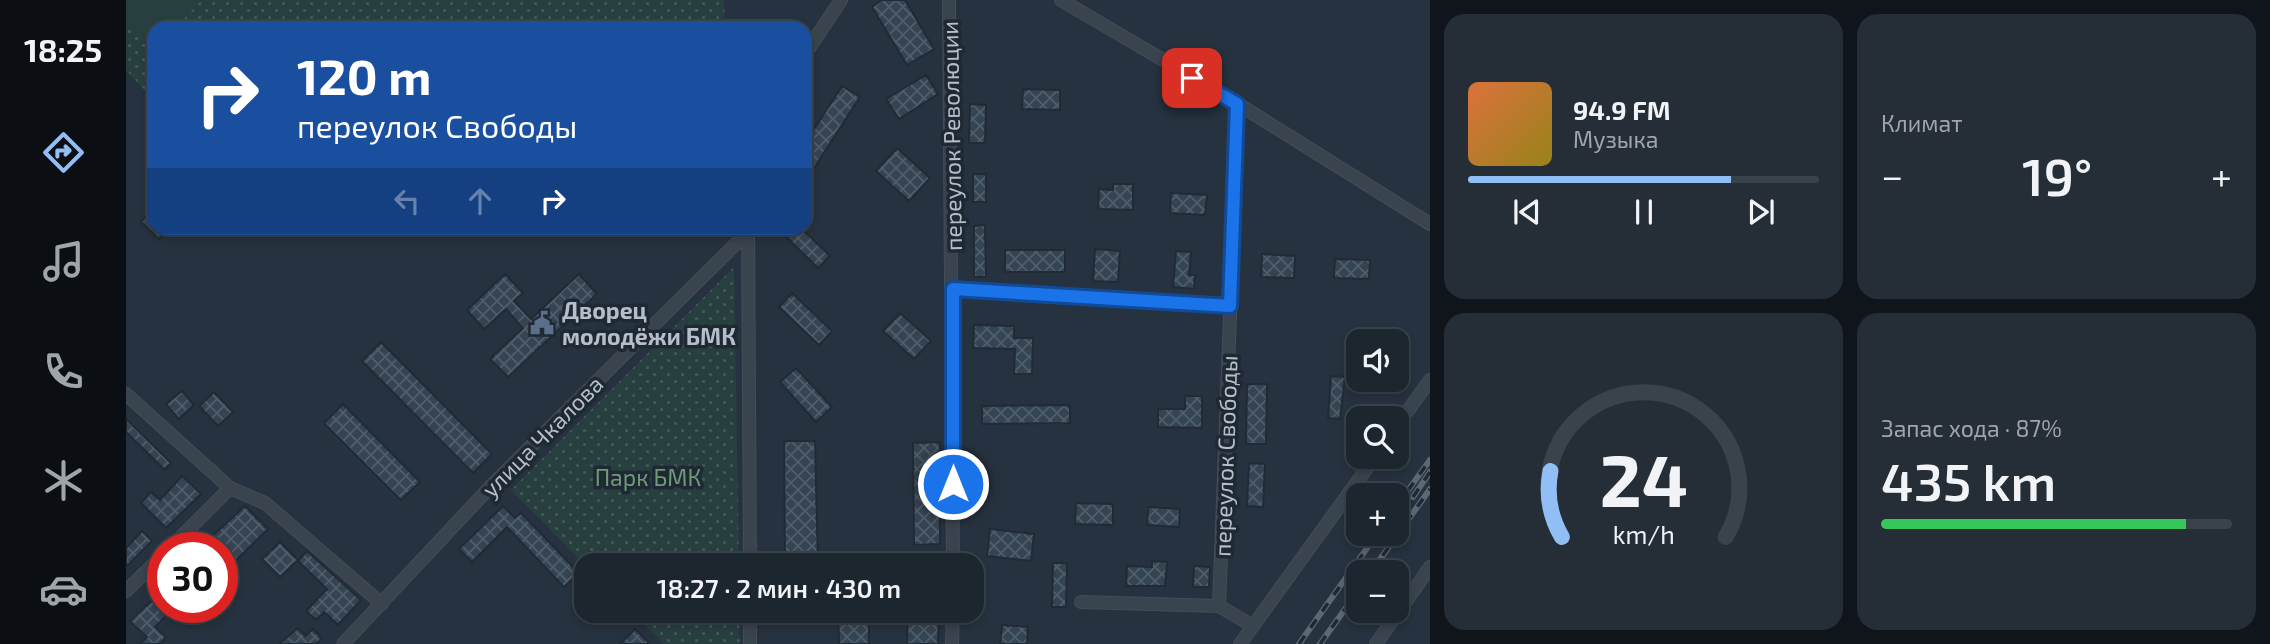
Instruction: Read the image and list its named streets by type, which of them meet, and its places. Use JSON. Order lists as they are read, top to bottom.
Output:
{
  "streets": {
    "street": ["переулок Революции", "улица Чкалова", "переулок Свободы"]
  },
  "parks": ["Парк БМК"],
  "places": {
    "public building": ["Дворец молодёжи БМК"]
  },
  "page": {
    "tabs": "18:25",
    "tile": [
      "Климат",
      ["Запас хода · 87%", "435 km"]
    ],
    "turn": ["120 m", "переулок Свободы"],
    "song": ["94.9 FM", "Музыка"],
    "heat": ["−", "19°", "+"],
    "map_buttons": ["+", "−"],
    "limit": "30",
    "trip": "18:27 · 2 мин · 430 m",
    "gauge": ["24", "km/h"]
  }
}
